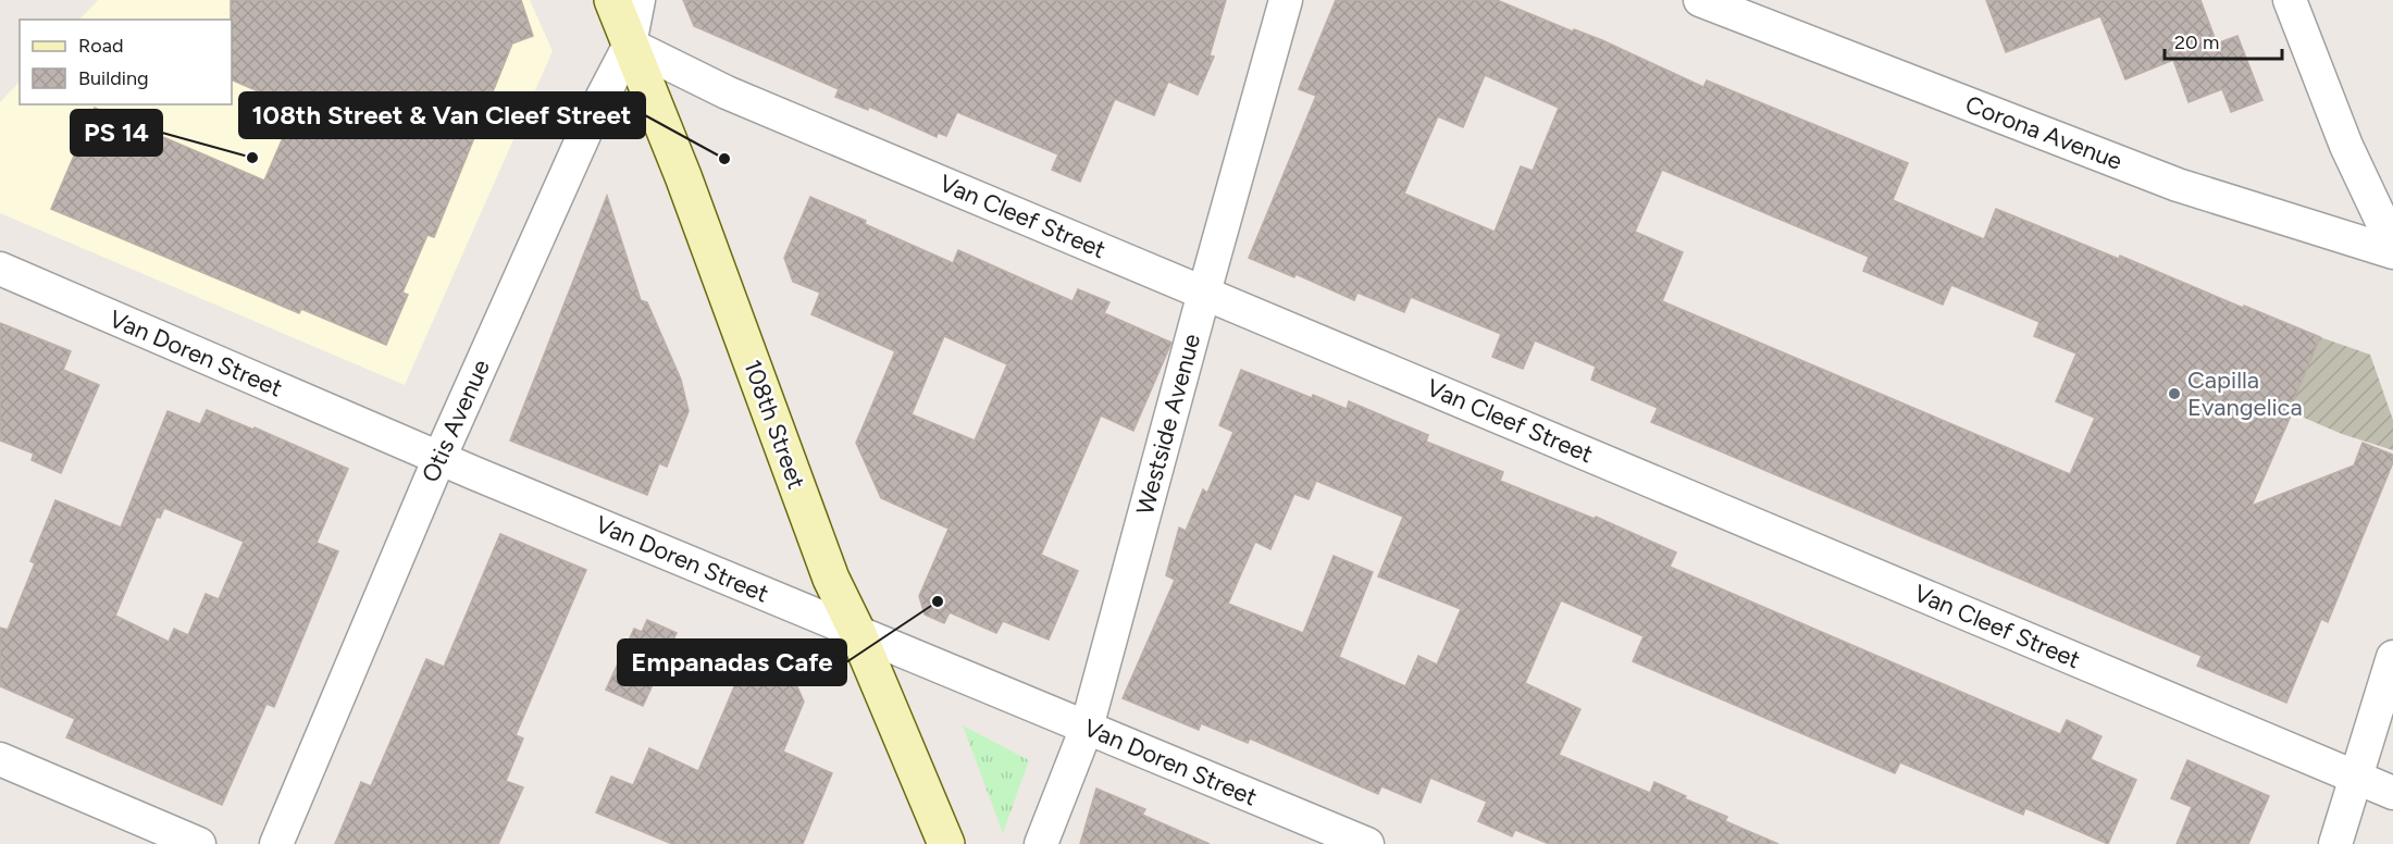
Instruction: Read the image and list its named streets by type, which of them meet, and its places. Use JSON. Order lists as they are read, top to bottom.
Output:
{
  "streets": {
    "main road": ["108th Street"],
    "street": [
      "Corona Avenue",
      "Van Cleef Street",
      "Van Doren Street",
      "Otis Avenue",
      "Westside Avenue"
    ]
  },
  "crossings": [
    ["Van Cleef Street", "Otis Avenue"],
    ["Van Cleef Street", "108th Street"],
    ["Van Cleef Street", "Westside Avenue"],
    ["Van Doren Street", "Otis Avenue"],
    ["Van Doren Street", "108th Street"],
    ["Van Doren Street", "Westside Avenue"],
    ["Otis Avenue", "108th Street"]
  ],
  "places": [
    "PS 14",
    "108th Street & Van Cleef Street",
    "Capilla Evangelica",
    "Empanadas Cafe"
  ],
  "legend": ["Road", "Building"],
  "scale_bar": "20 m"
}
